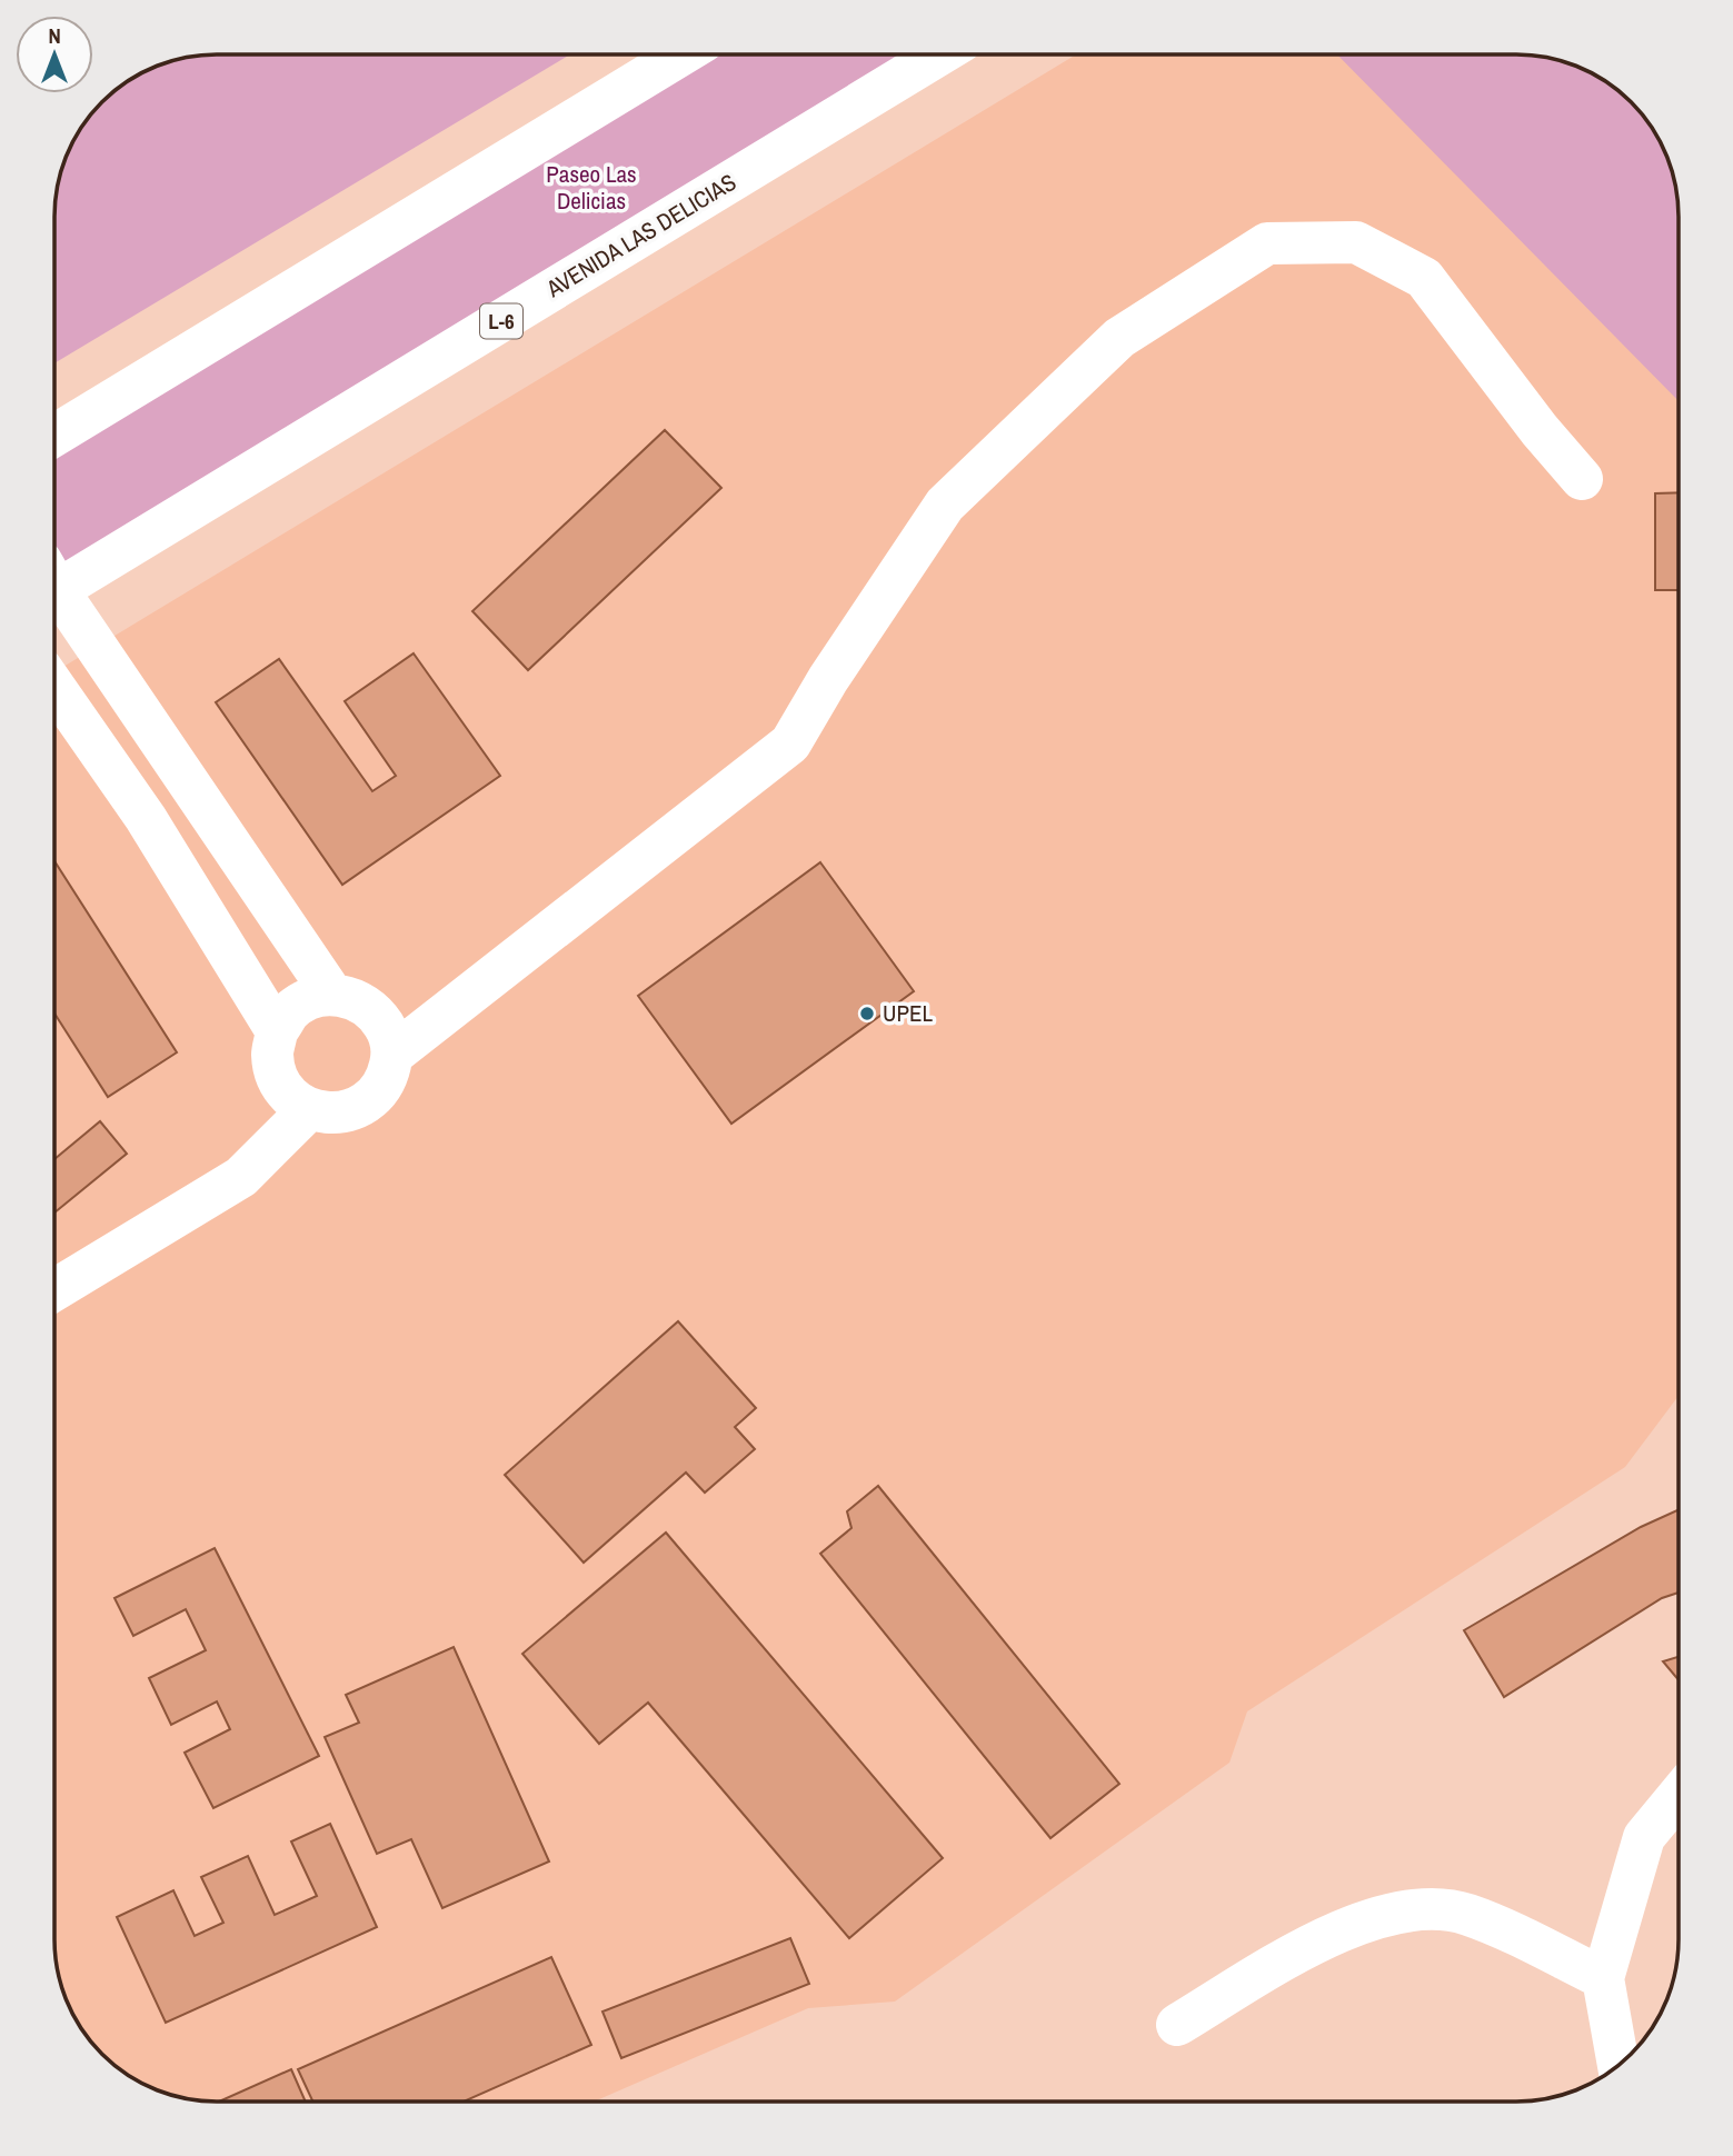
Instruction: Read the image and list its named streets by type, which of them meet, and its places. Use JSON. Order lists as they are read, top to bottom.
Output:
{
  "streets": {
    "street": ["AVENIDA LAS DELICIAS", "L-6"]
  },
  "parks": ["Paseo Las Delicias"],
  "places": ["UPEL"],
  "north": "top"
}
